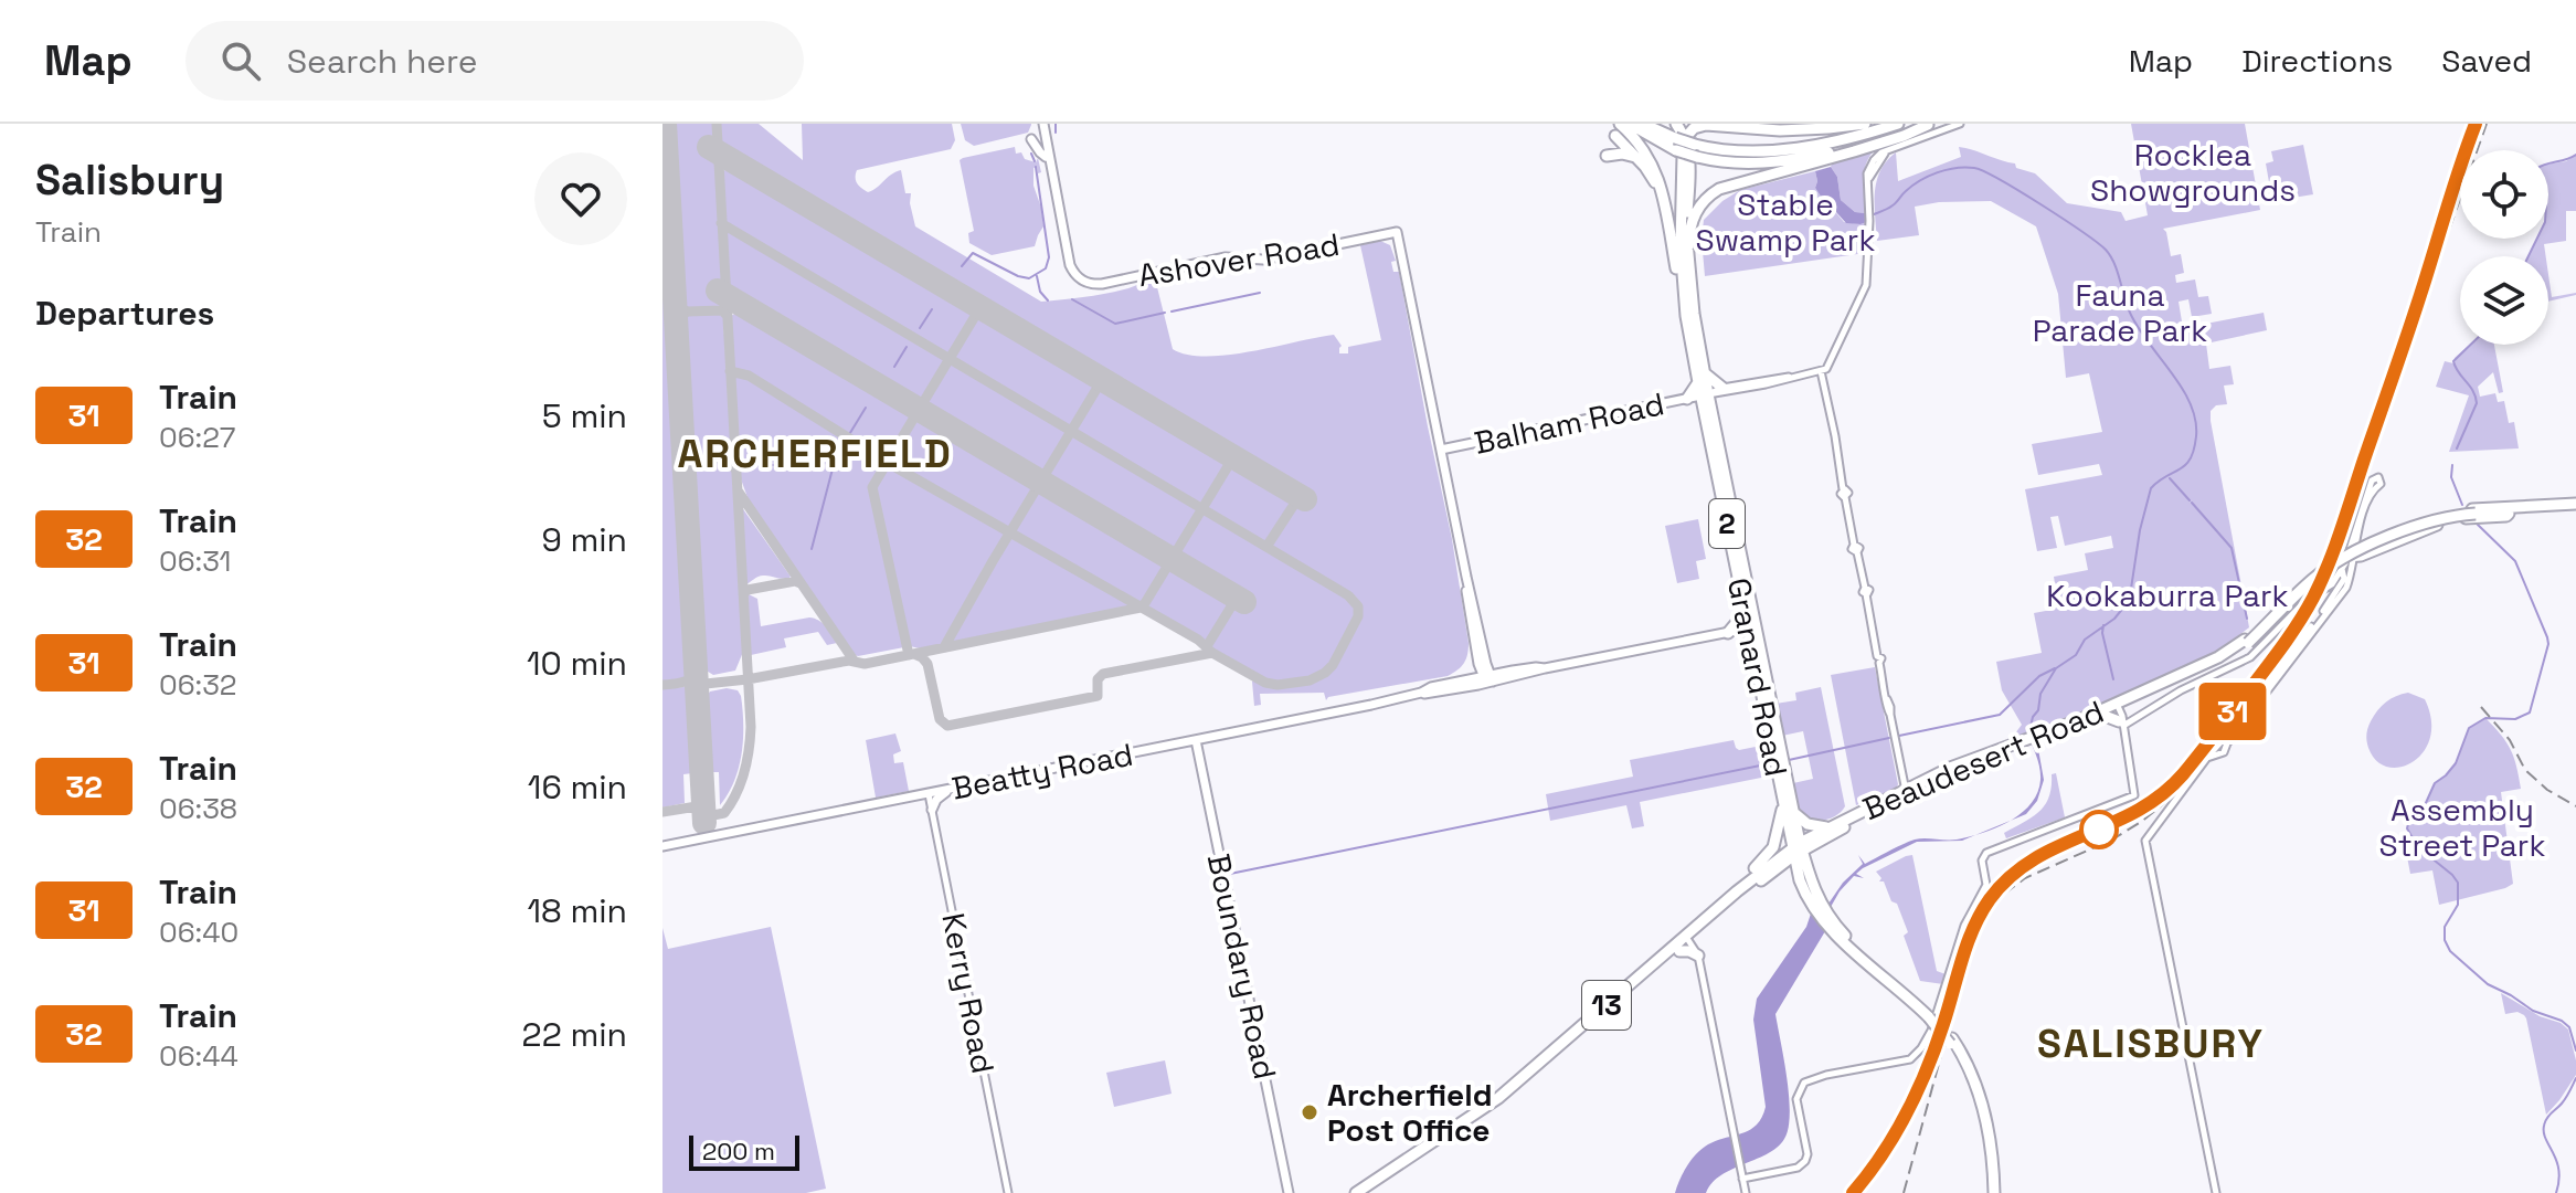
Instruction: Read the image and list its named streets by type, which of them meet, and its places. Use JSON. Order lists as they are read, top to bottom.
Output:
{
  "streets": {
    "highway": [
      "2",
      "Granard Road",
      "Beaudesert Road",
      "13"
    ],
    "main road": [
      "Ashover Road",
      "Balham Road",
      "Beatty Road",
      "Boundary Road"
    ],
    "street": ["Kerry Road"]
  },
  "crossings": [
    ["Ashover Road", "Balham Road"],
    ["Balham Road", "Granard Road"],
    ["2", "Granard Road"],
    ["2", "Beaudesert Road"],
    ["Granard Road", "Beaudesert Road"],
    ["Granard Road", "Beatty Road"],
    ["Beatty Road", "Boundary Road"],
    ["Beatty Road", "Kerry Road"]
  ],
  "districts": ["ARCHERFIELD", "SALISBURY"],
  "parks": [
    "Rocklea Showgrounds",
    "Stable Swamp Park",
    "Fauna Parade Park",
    "Kookaburra Park",
    "Assembly Street Park"
  ],
  "places": ["Archerfield Post Office"],
  "scale_bar": "200 m",
  "page": {
    "header": "Map",
    "search": "Search here",
    "nav": ["Map", "Directions", "Saved"],
    "heading": [
      ["Salisbury", "Train"],
      "Departures"
    ],
    "on_map": "31",
    "list": [
      {
        "mark": "31",
        "name": "Train",
        "note": "06:27",
        "value": "5 min"
      },
      {
        "mark": "32",
        "name": "Train",
        "note": "06:31",
        "value": "9 min"
      },
      {
        "mark": "31",
        "name": "Train",
        "note": "06:32",
        "value": "10 min"
      },
      {
        "mark": "32",
        "name": "Train",
        "note": "06:38",
        "value": "16 min"
      },
      {
        "mark": "31",
        "name": "Train",
        "note": "06:40",
        "value": "18 min"
      },
      {
        "mark": "32",
        "name": "Train",
        "note": "06:44",
        "value": "22 min"
      }
    ],
    "scale": "200 m"
  }
}
